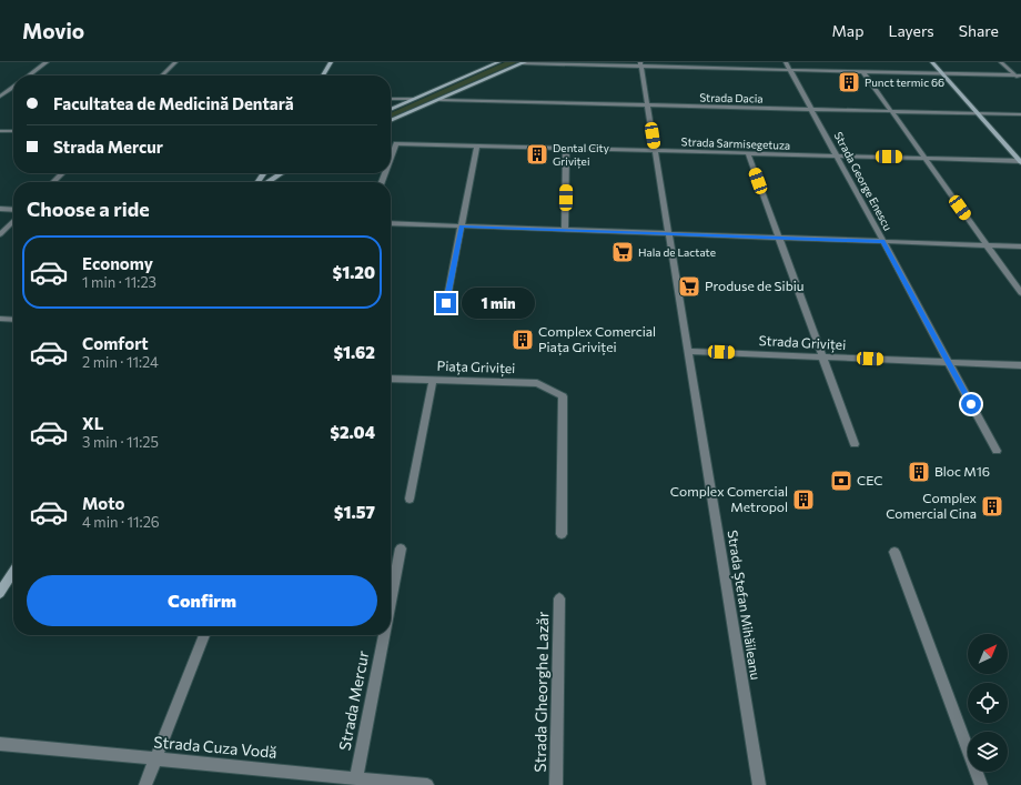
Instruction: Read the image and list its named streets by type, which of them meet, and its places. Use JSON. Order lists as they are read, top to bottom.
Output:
{
  "streets": {
    "street": [
      "Strada Dacia",
      "Strada Sarmisegetuza",
      "Strada George Enescu",
      "Strada Griviței",
      "Piața Griviței",
      "Strada Ștefan Mihăileanu",
      "Strada Gheorghe Lazăr",
      "Strada Mercur",
      "Strada Cuza Vodă"
    ]
  },
  "crossings": [
    ["Strada Dacia", "Strada George Enescu"],
    ["Strada Dacia", "Strada Ștefan Mihăileanu"],
    ["Strada Sarmisegetuza", "Strada George Enescu"],
    ["Strada Sarmisegetuza", "Strada Ștefan Mihăileanu"],
    ["Strada George Enescu", "Strada Griviței"],
    ["Strada Griviței", "Strada Ștefan Mihăileanu"],
    ["Strada Mercur", "Strada Cuza Vodă"]
  ],
  "places": {
    "building": [
      "Punct termic 66",
      "Dental City Griviței",
      "Complex Comercial Piața Griviței",
      "Bloc M16",
      "Complex Comercial Metropol",
      "Complex Comercial Cina"
    ],
    "supermarket": ["Hala de Lactate", "Produse de Sibiu"],
    "bank": ["CEC"]
  },
  "north": "top right",
  "page": {
    "header": "Movio",
    "nav": ["Map", "Layers", "Share"],
    "banner": ["Facultatea de Medicină Dentară", "Strada Mercur"],
    "heading": "Choose a ride",
    "list": [
      {
        "name": "Economy",
        "note": "1 min · 11:23",
        "value": "$1.20"
      },
      {
        "name": "Comfort",
        "note": "2 min · 11:24",
        "value": "$1.62"
      },
      {
        "name": "XL",
        "note": "3 min · 11:25",
        "value": "$2.04"
      },
      {
        "name": "Moto",
        "note": "4 min · 11:26",
        "value": "$1.57"
      }
    ],
    "bubble": "1 min",
    "buttons": "Confirm"
  }
}
